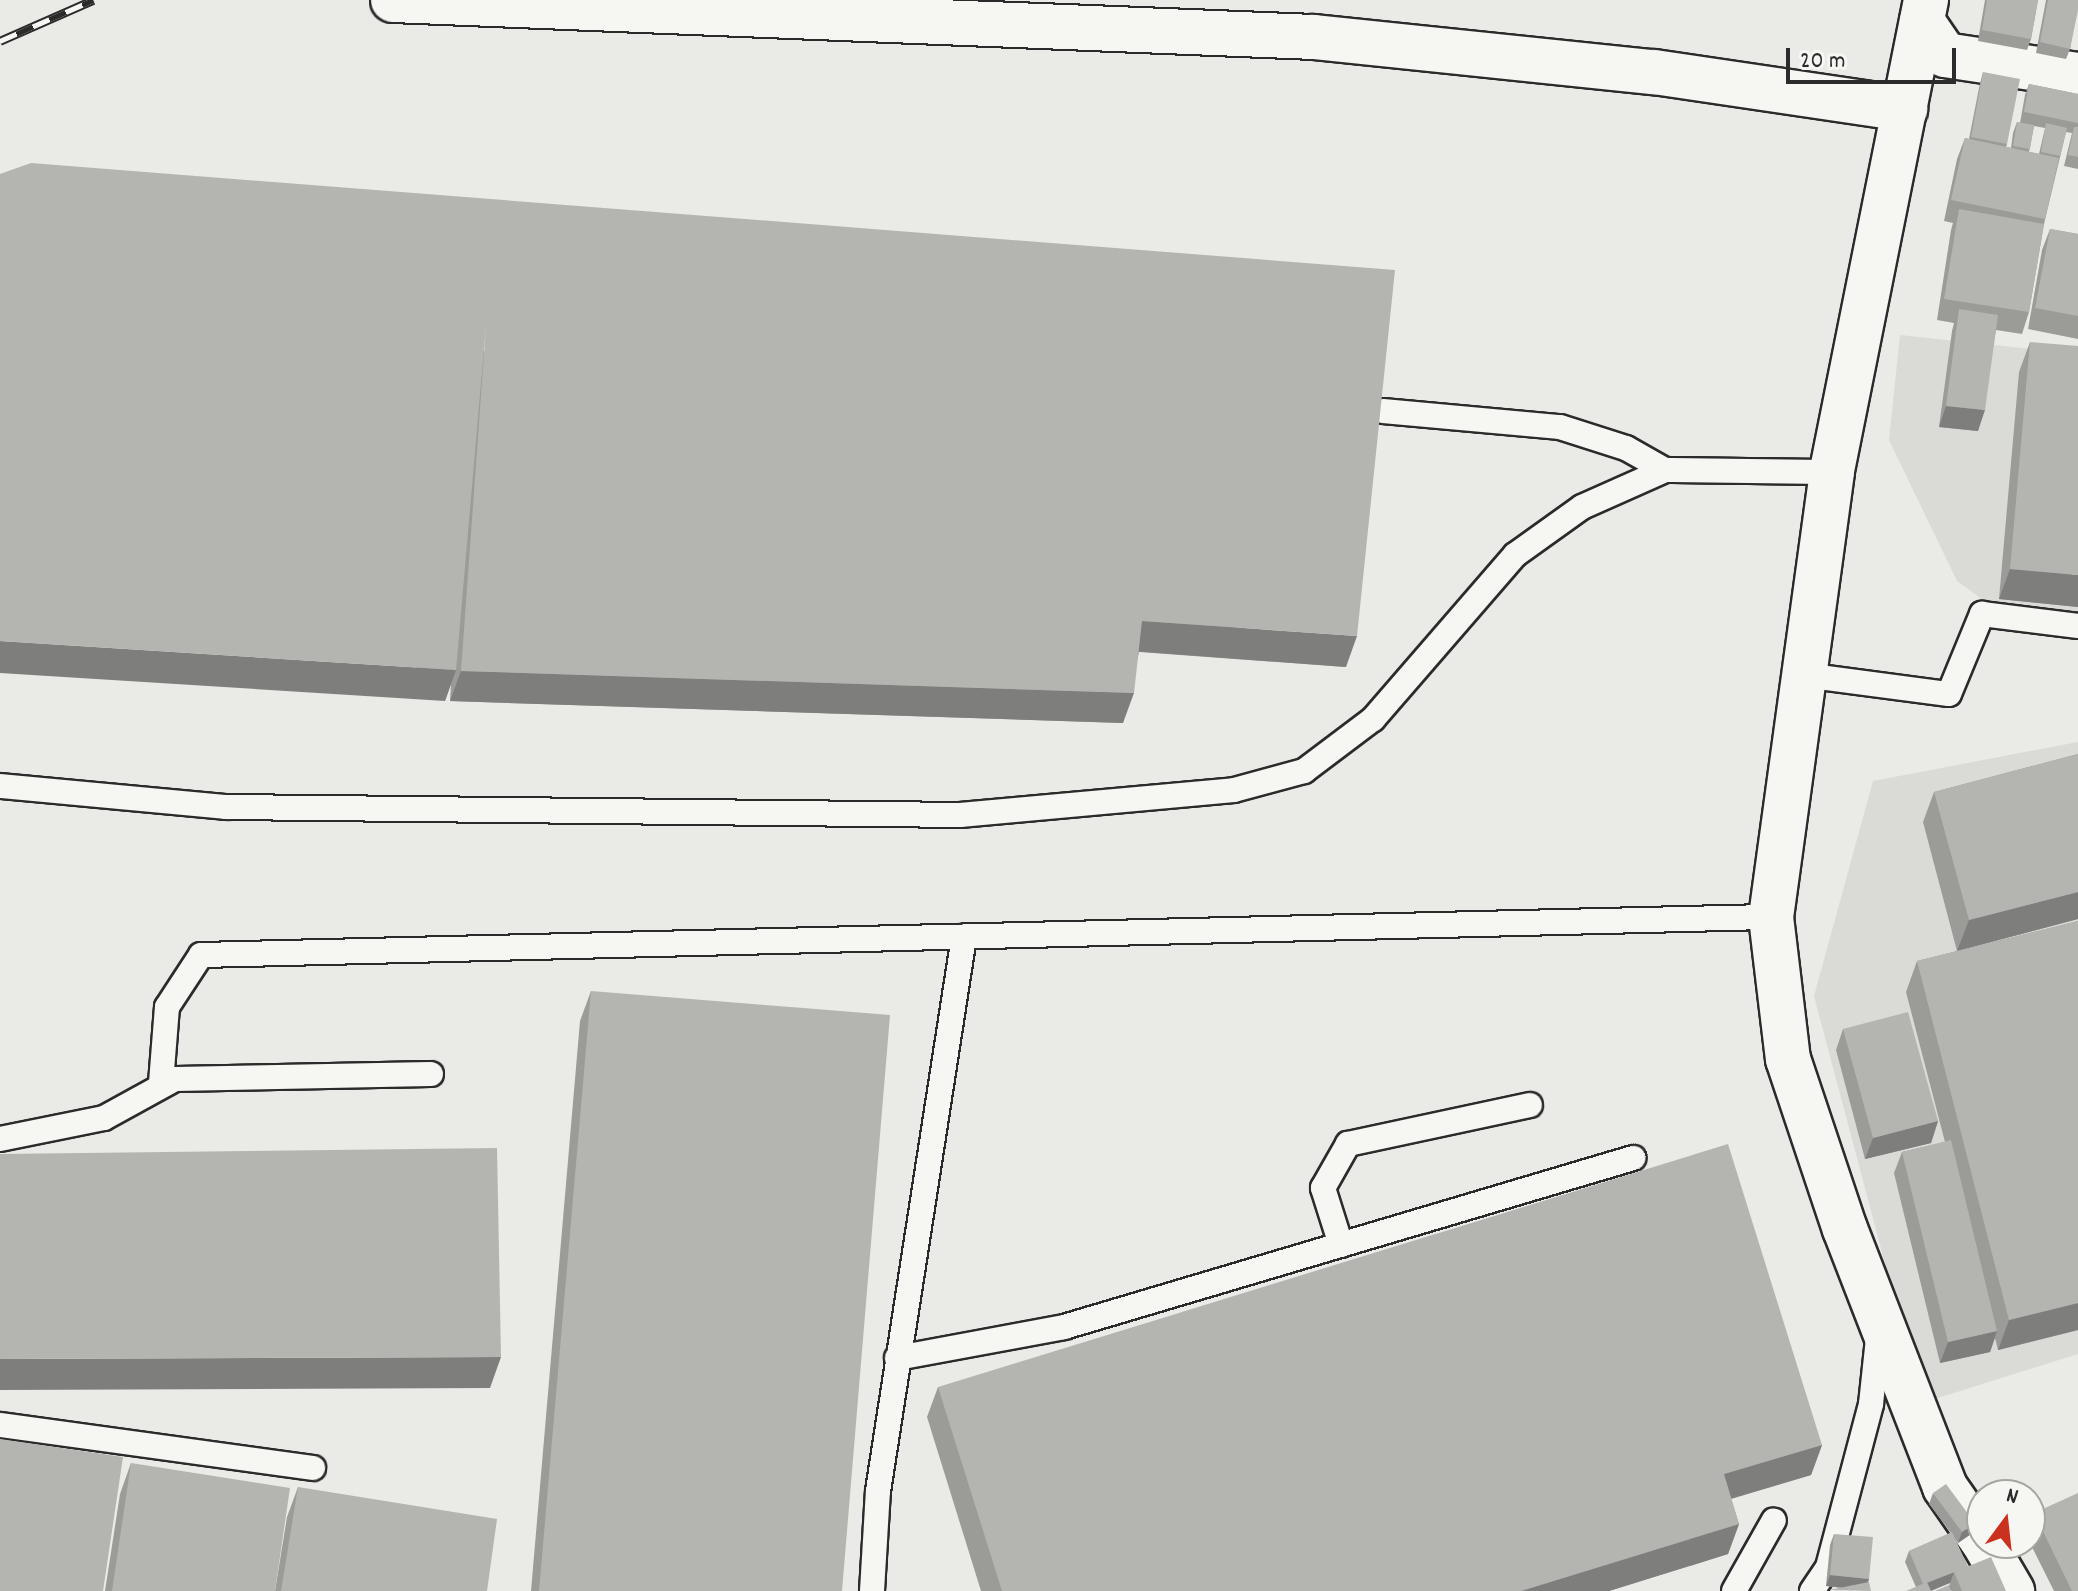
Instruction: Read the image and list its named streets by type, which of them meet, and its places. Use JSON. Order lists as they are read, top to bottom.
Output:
{
  "scale_bar": "20 m",
  "north": "top"
}
